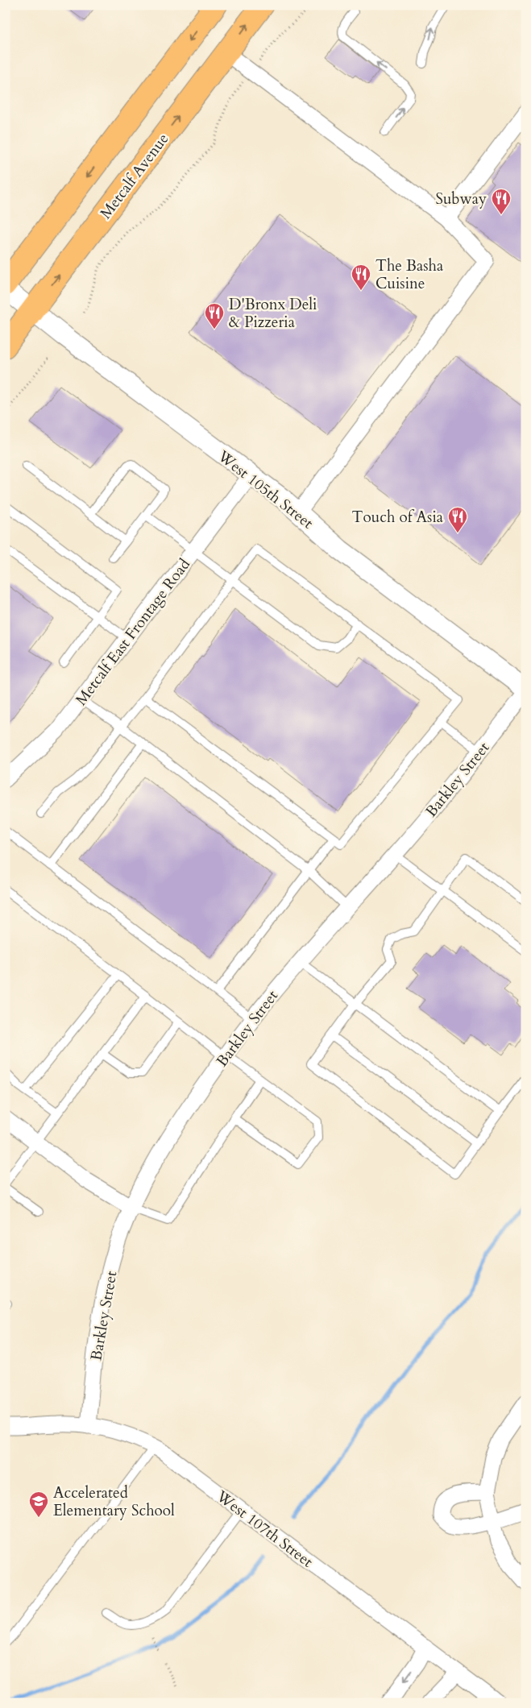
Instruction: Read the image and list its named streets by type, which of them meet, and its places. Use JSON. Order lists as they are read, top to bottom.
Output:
{
  "streets": {
    "main road": ["Metcalf Avenue"],
    "street": [
      "West 105th Street",
      "Metcalf East Frontage Road",
      "Barkley Street",
      "West 107th Street"
    ]
  },
  "crossings": [
    ["Metcalf Avenue", "West 105th Street"],
    ["West 105th Street", "Metcalf East Frontage Road"],
    ["West 105th Street", "Barkley Street"],
    ["Barkley Street", "West 107th Street"]
  ],
  "places": {
    "restaurant": [
      "Subway",
      "The Basha Cuisine",
      "D'Bronx Deli & Pizzeria",
      "Touch of Asia"
    ],
    "school or university": ["Accelerated Elementary School"]
  }
}
